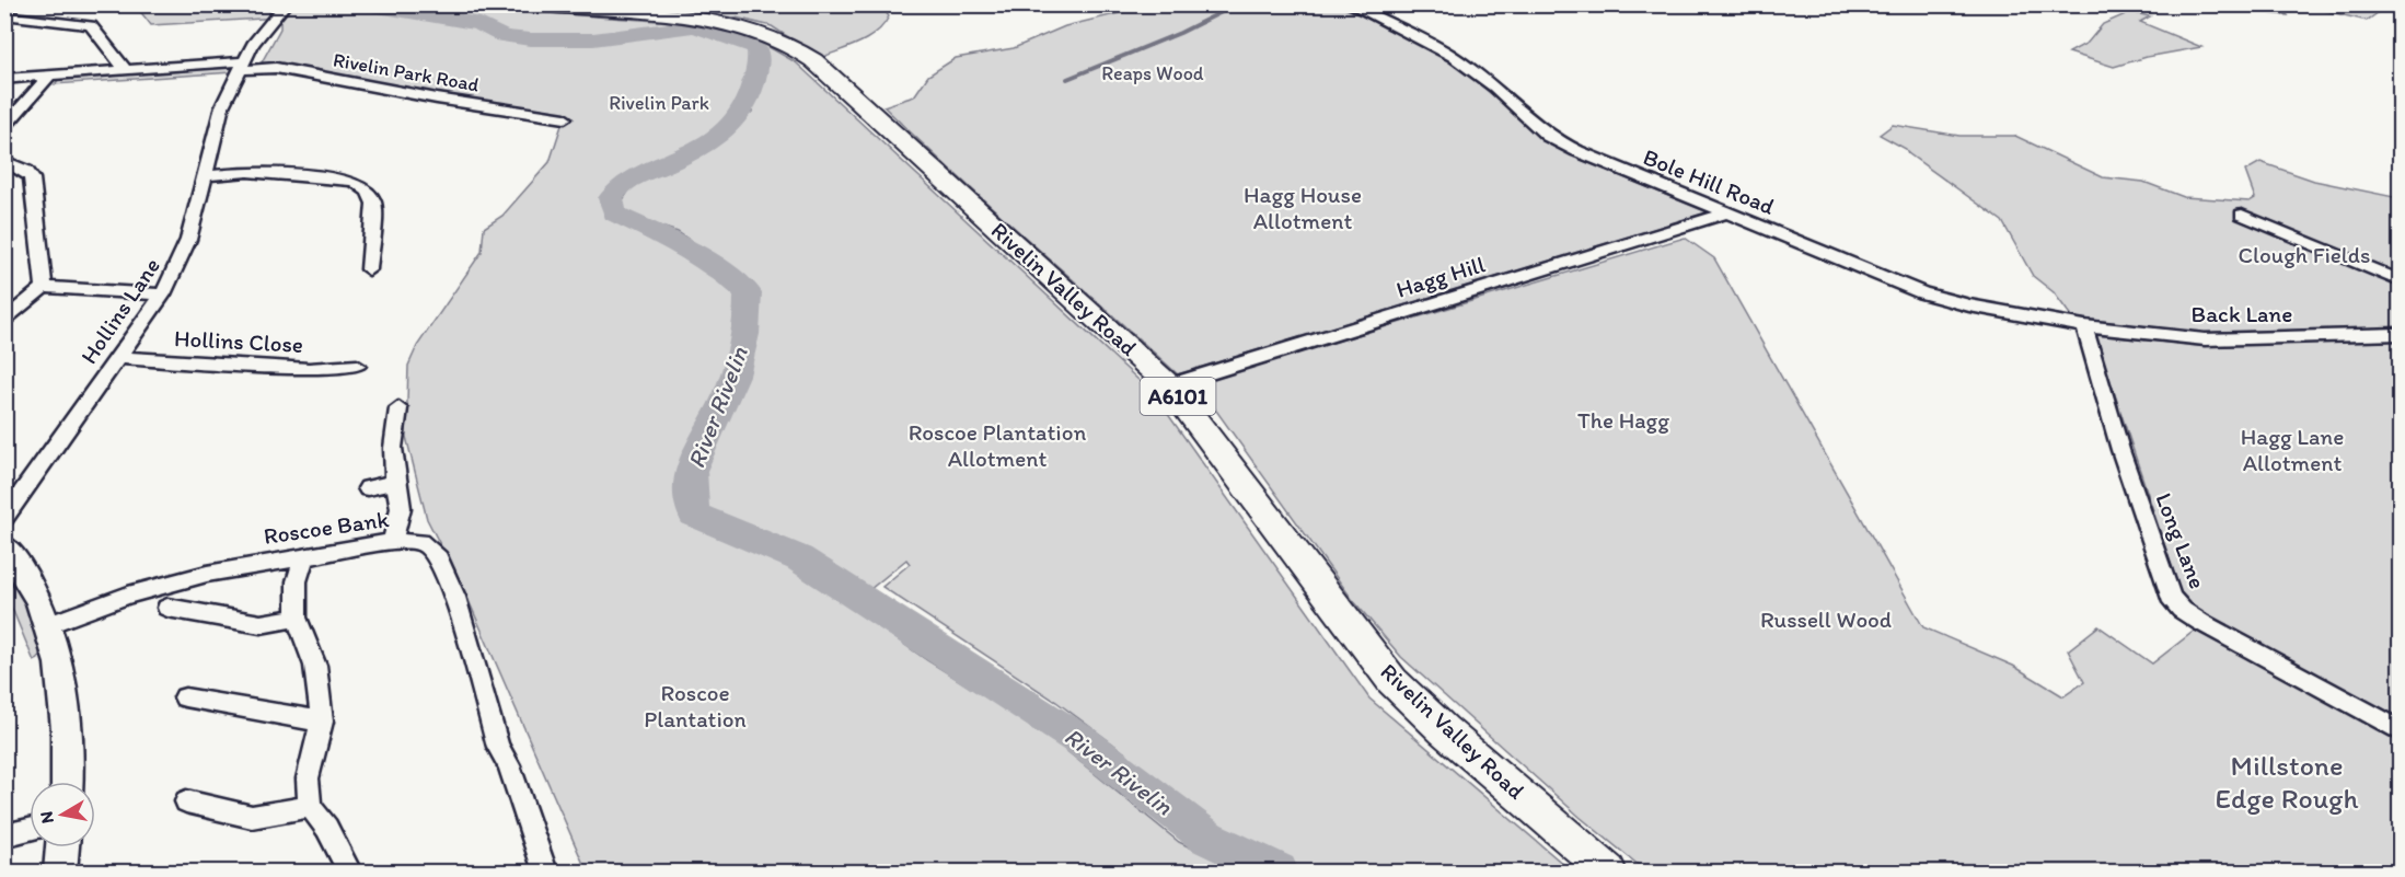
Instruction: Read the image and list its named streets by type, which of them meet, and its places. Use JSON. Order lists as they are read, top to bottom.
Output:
{
  "streets": {
    "main road": ["Rivelin Valley Road", "A6101"],
    "street": [
      "Rivelin Park Road",
      "Bole Hill Road",
      "Hagg Hill",
      "Hollins Lane",
      "Back Lane",
      "Hollins Close",
      "Roscoe Bank",
      "Long Lane"
    ]
  },
  "crossings": [
    ["Rivelin Park Road", "Hollins Lane"],
    ["Bole Hill Road", "Hagg Hill"],
    ["Bole Hill Road", "Back Lane"],
    ["Bole Hill Road", "Long Lane"],
    ["Hagg Hill", "Rivelin Valley Road"],
    ["Hollins Lane", "Hollins Close"],
    ["Back Lane", "Long Lane"]
  ],
  "water": ["River Rivelin"],
  "parks": [
    "Reaps Wood",
    "Rivelin Park",
    "Hagg House Allotment",
    "Clough Fields",
    "The Hagg",
    "Roscoe Plantation Allotment",
    "Hagg Lane Allotment",
    "Russell Wood",
    "Roscoe Plantation",
    "Millstone Edge Rough"
  ],
  "north": "left"
}
